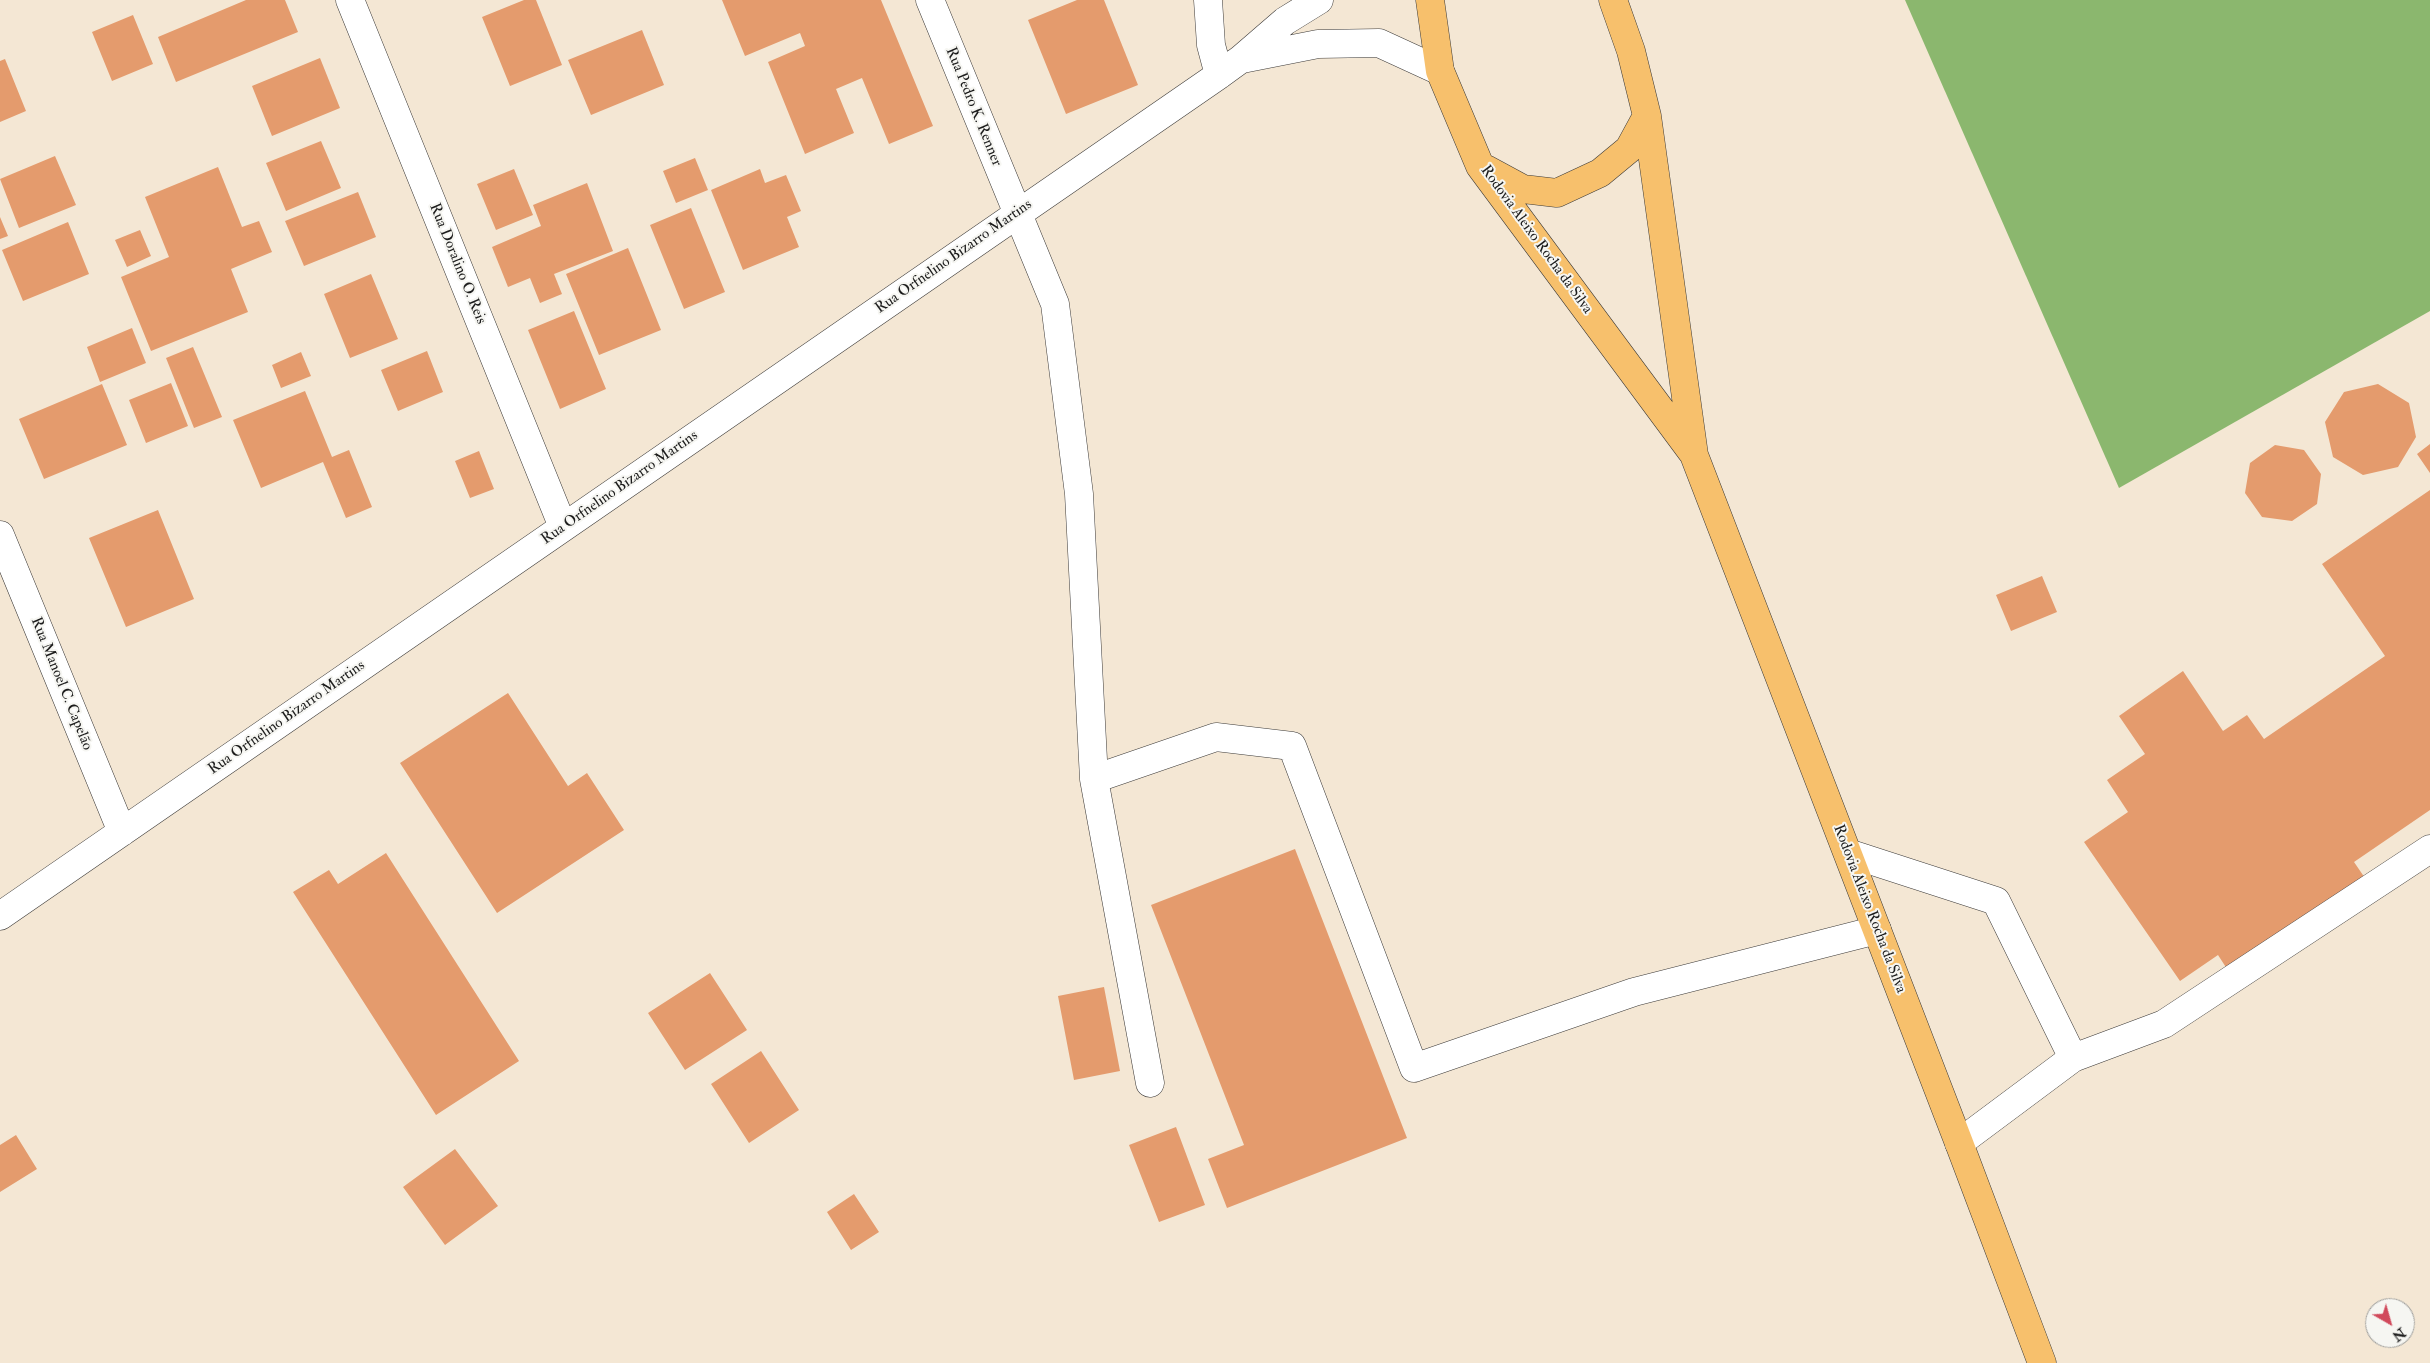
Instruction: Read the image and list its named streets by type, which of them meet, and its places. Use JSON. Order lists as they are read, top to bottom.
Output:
{
  "streets": {
    "main road": ["Rodovia Aleixo Rocha da Silva"],
    "street": [
      "Rua Pedro K. Renner",
      "Rua Orfnelino Bizarro Martins",
      "Rua Doralino O. Reis",
      "Rua Manoel C. Capelão"
    ]
  },
  "crossings": [
    ["Rua Pedro K. Renner", "Rua Orfnelino Bizarro Martins"],
    ["Rodovia Aleixo Rocha da Silva", "Rua Orfnelino Bizarro Martins"],
    ["Rua Orfnelino Bizarro Martins", "Rua Doralino O. Reis"],
    ["Rua Orfnelino Bizarro Martins", "Rua Manoel C. Capelão"]
  ],
  "north": "bottom right"
}
